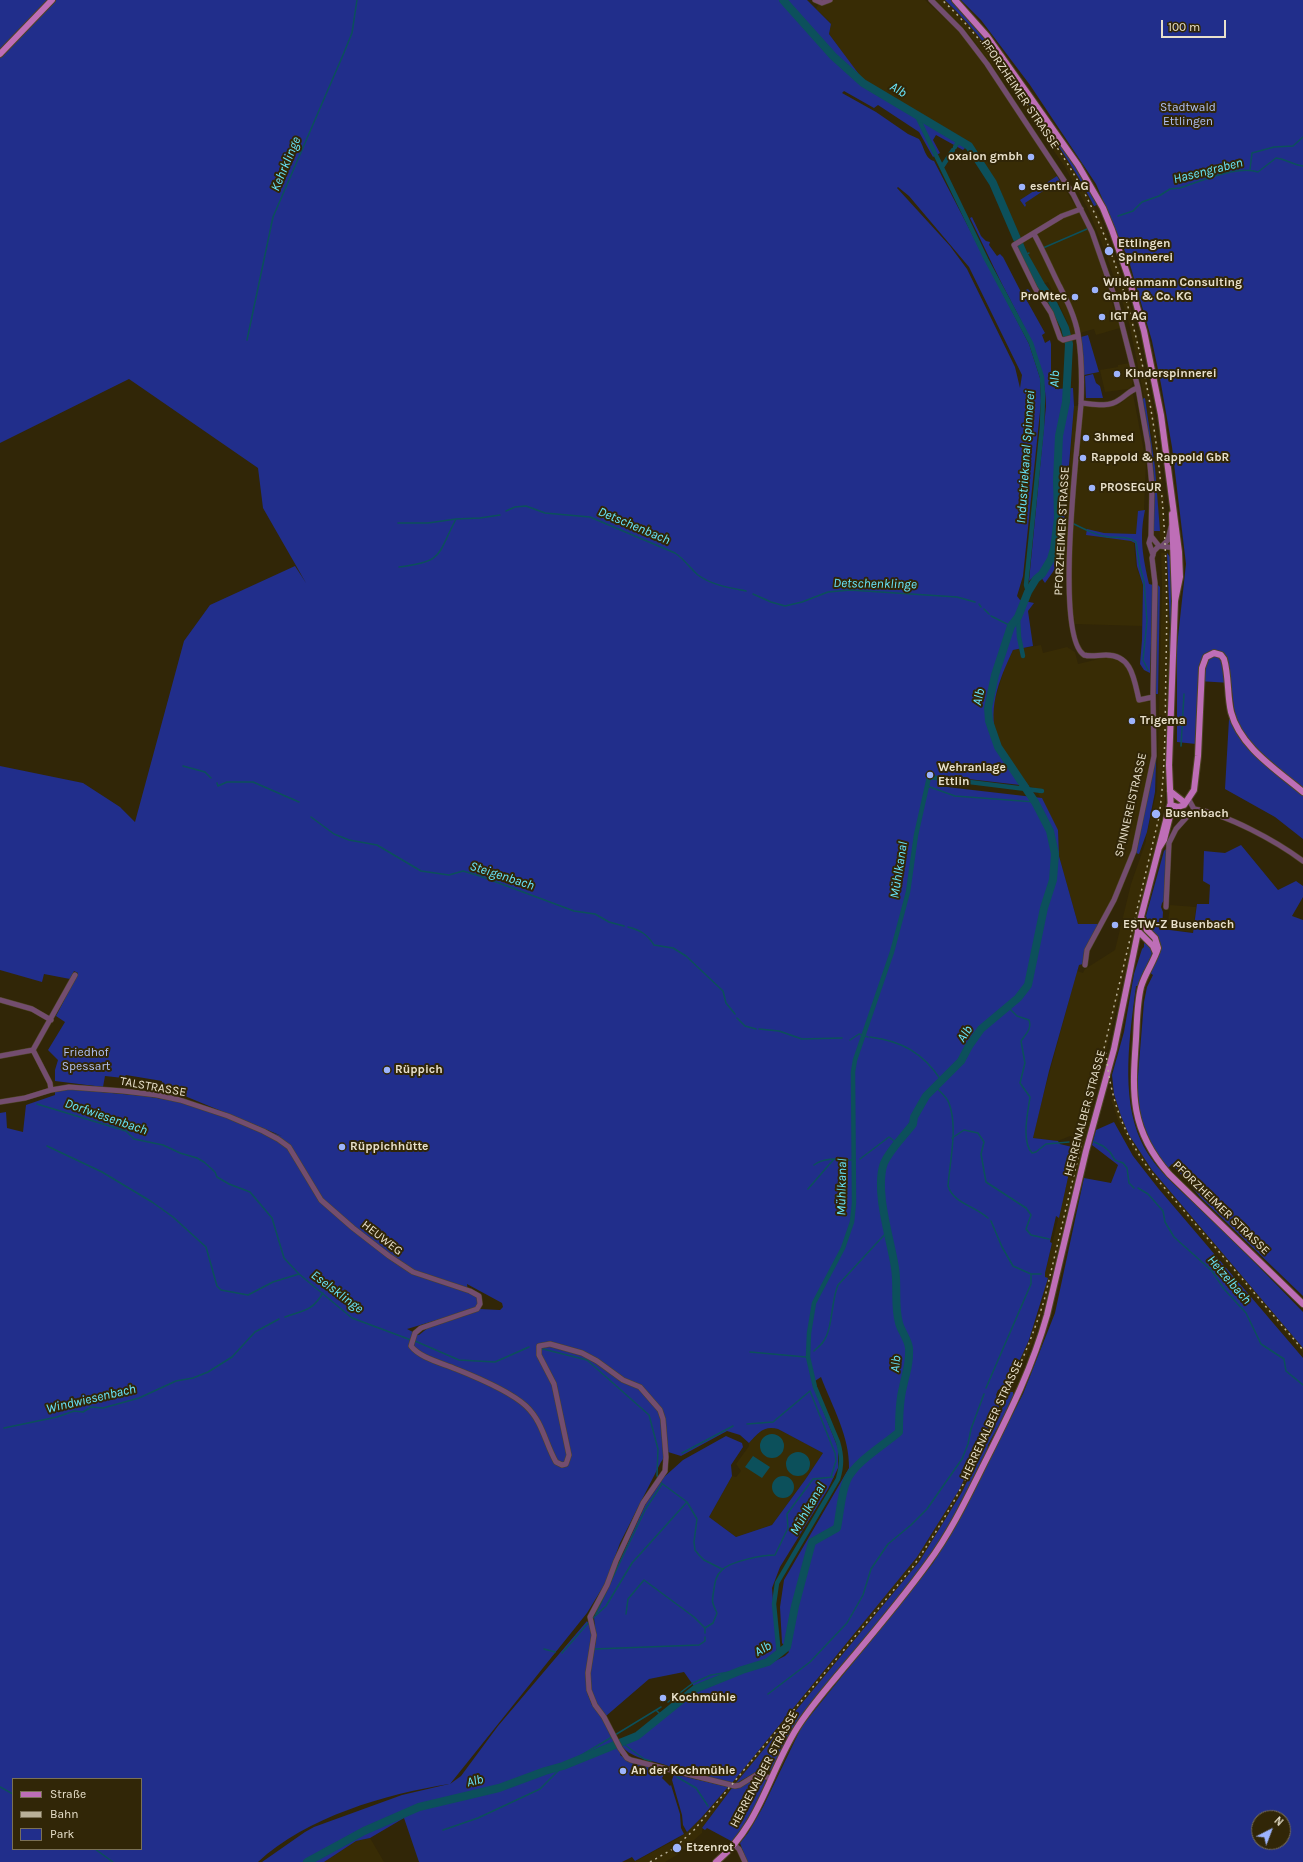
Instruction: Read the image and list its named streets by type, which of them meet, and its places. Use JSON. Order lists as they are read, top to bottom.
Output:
{
  "streets": {
    "main road": ["PFORZHEIMER STRASSE", "HERRENALBER STRASSE"],
    "street": ["SPINNEREISTRASSE", "TALSTRASSE", "HEUWEG"]
  },
  "crossings": [
    ["PFORZHEIMER STRASSE", "SPINNEREISTRASSE"],
    ["TALSTRASSE", "HEUWEG"],
    ["HERRENALBER STRASSE", "HEUWEG"]
  ],
  "water": [
    "Alb",
    "Kehrklinge",
    "Hasengraben",
    "Industriekanal Spinnerei",
    "Detschenbach",
    "Detschenklinge",
    "Mühlkanal",
    "Steigenbach",
    "Dorfwiesenbach",
    "Hetzelbach",
    "Eselsklinge",
    "Windwiesenbach"
  ],
  "parks": ["Stadtwald Ettlingen", "Friedhof Spessart"],
  "places": [
    "oxaion gmbh",
    "esentri AG",
    "Ettlingen Spinnerei",
    "Wildenmann Consulting GmbH & Co. KG",
    "ProMtec",
    "IGT AG",
    "Kinderspinnerei",
    "3hmed",
    "Rappold & Rappold GbR",
    "PROSEGUR",
    "Trigema",
    "Wehranlage Ettlin",
    "Busenbach",
    "ESTW-Z Busenbach",
    "Rüppich",
    "Rüppichhütte",
    "Kochmühle",
    "An der Kochmühle",
    "Etzenrot"
  ],
  "legend": ["Straße", "Bahn", "Park"],
  "scale_bar": "100 m",
  "north": "top right"
}
